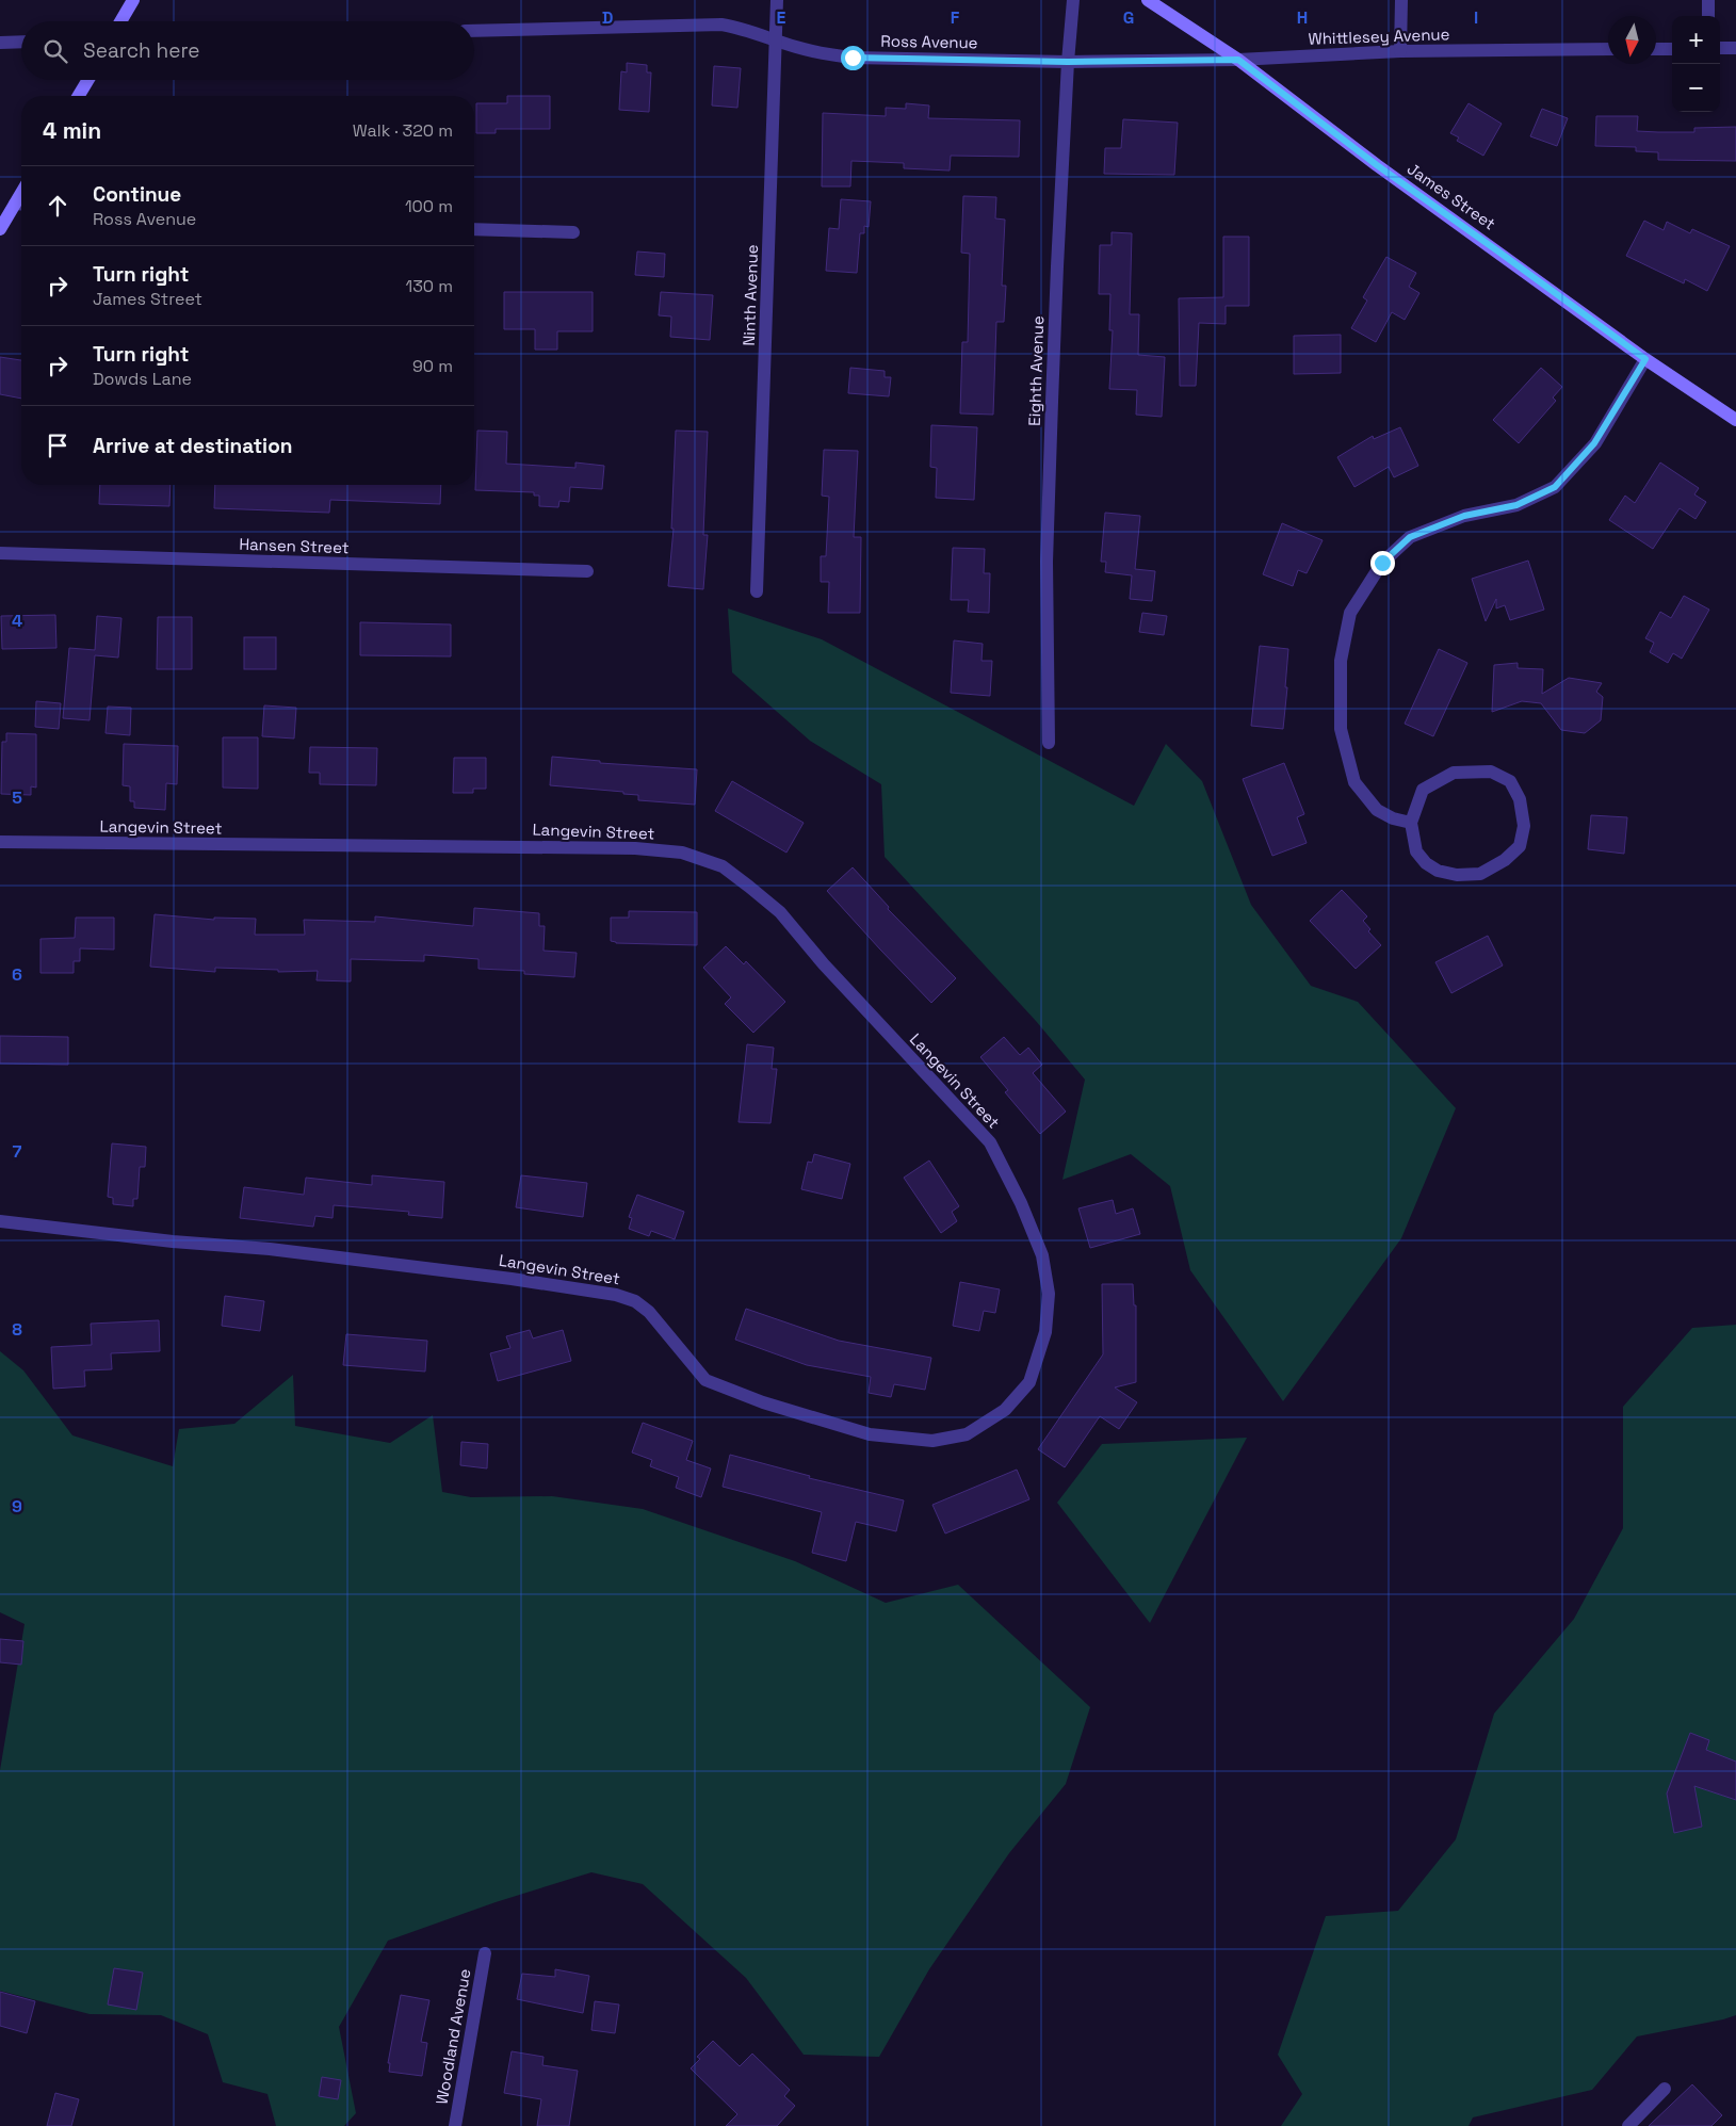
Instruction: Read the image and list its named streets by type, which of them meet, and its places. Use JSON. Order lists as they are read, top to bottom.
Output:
{
  "streets": {
    "main road": ["James Street"],
    "street": [
      "Whittlesey Avenue",
      "Ross Avenue",
      "Ninth Avenue",
      "Eighth Avenue",
      "Hansen Street",
      "Langevin Street",
      "Woodland Avenue"
    ]
  },
  "crossings": [
    ["Whittlesey Avenue", "Ross Avenue"],
    ["Whittlesey Avenue", "James Street"],
    ["Ross Avenue", "James Street"],
    ["Ross Avenue", "Ninth Avenue"],
    ["Ross Avenue", "Eighth Avenue"]
  ],
  "north": "bottom",
  "page": {
    "map_buttons": ["+", "−"],
    "search": "Search here",
    "heading": ["4 min", "Walk · 320 m"],
    "list": [
      ["Continue", "Ross Avenue", "100 m"],
      ["Turn right", "James Street", "130 m"],
      ["Turn right", "Dowds Lane", "90 m"],
      "Arrive at destination"
    ]
  },
  "grid": {
    "columns": [
      "D",
      "E",
      "F",
      "G",
      "H",
      "I"
    ],
    "rows": [
      "4",
      "5",
      "6",
      "7",
      "8",
      "9"
    ]
  }
}
